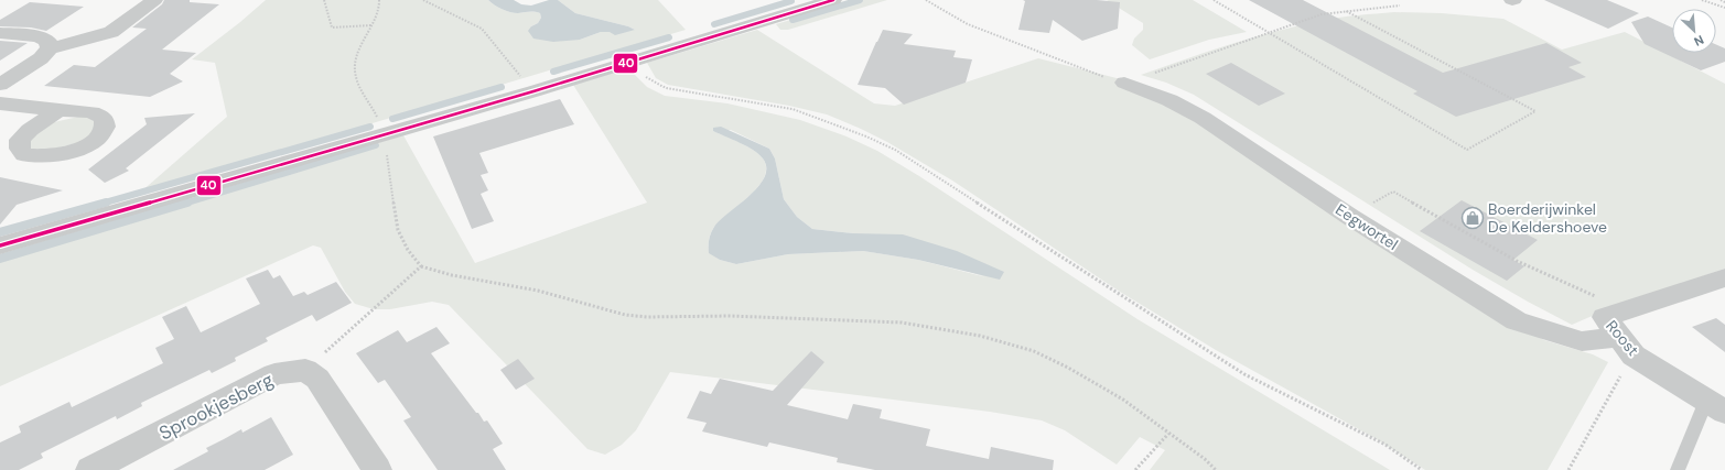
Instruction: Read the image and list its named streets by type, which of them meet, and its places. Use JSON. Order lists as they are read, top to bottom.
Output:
{
  "streets": {
    "street": ["Eegwortel", "Roost", "Sprookjesberg"]
  },
  "crossings": [
    ["Eegwortel", "Roost"]
  ],
  "places": {
    "shop": ["Boerderijwinkel De Keldershoeve"]
  },
  "lines": ["transit line 40"],
  "north": "bottom right"
}
